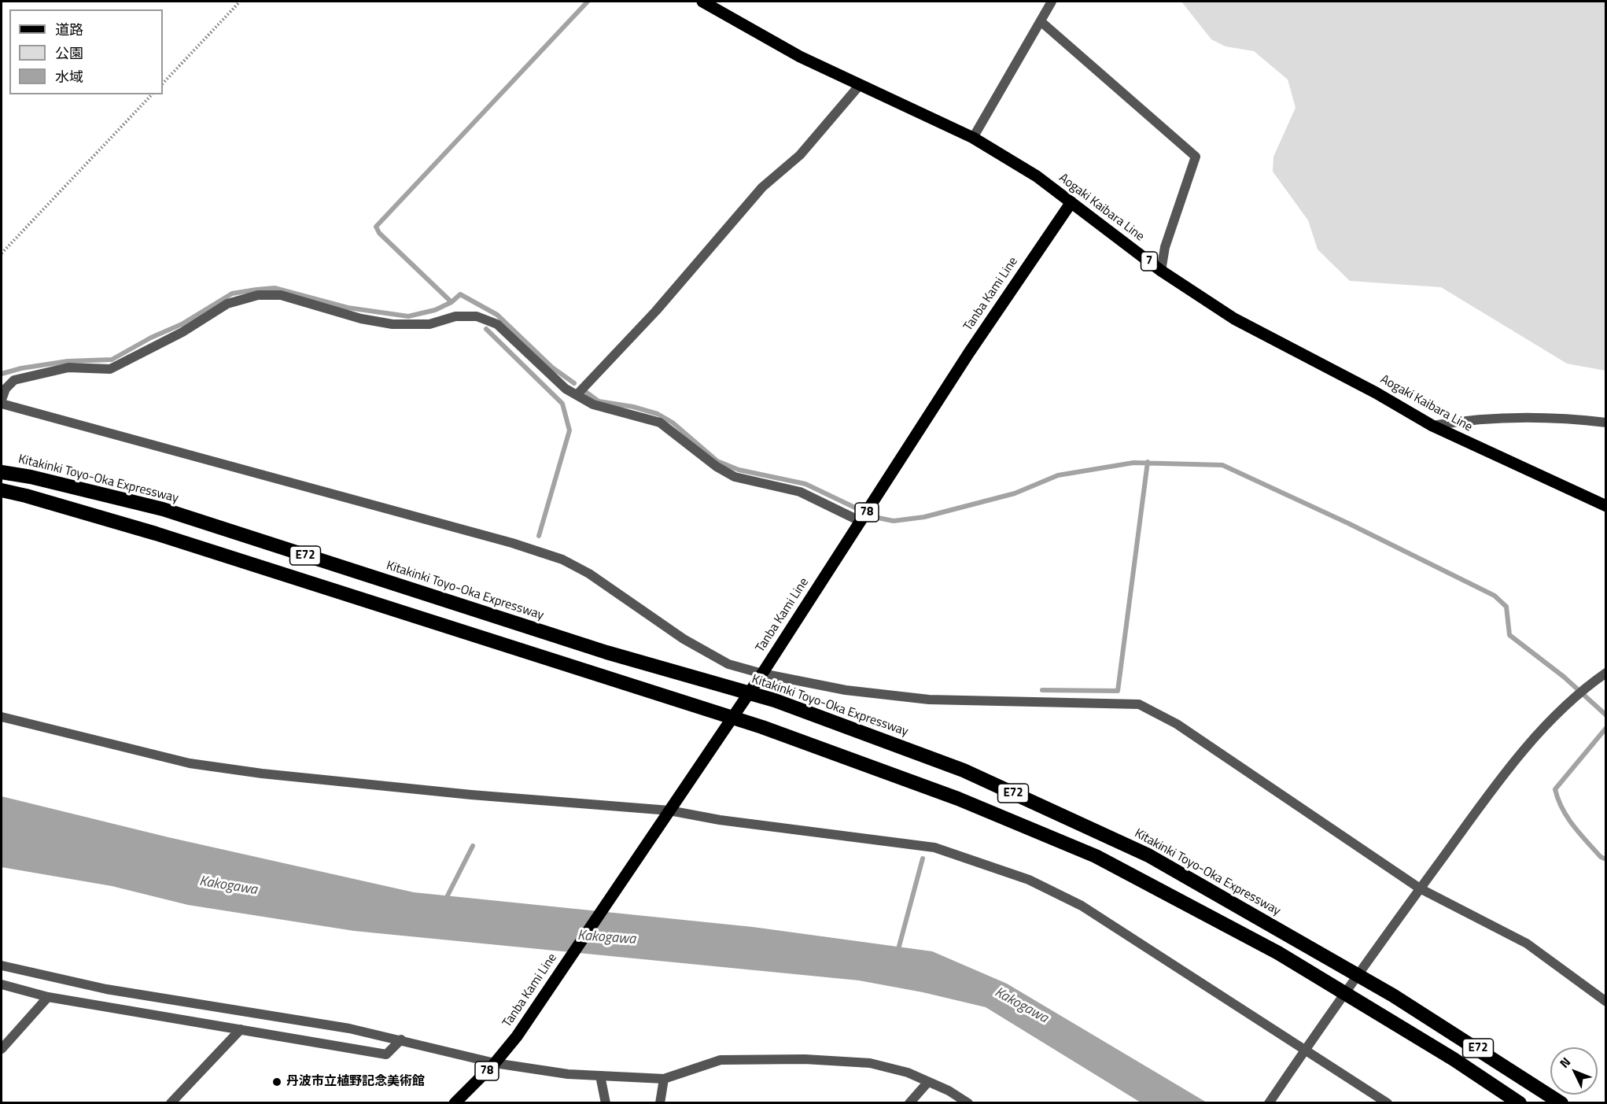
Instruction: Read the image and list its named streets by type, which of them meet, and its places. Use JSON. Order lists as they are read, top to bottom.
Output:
{
  "streets": {
    "highway": ["Kitakinki Toyo-Oka Expressway", "E72"],
    "main road": [
      "Aogaki Kaibara Line",
      "7",
      "Tanba Kami Line",
      "78"
    ]
  },
  "crossings": [
    ["Aogaki Kaibara Line", "Tanba Kami Line"]
  ],
  "water": ["Kakogawa"],
  "places": ["丹波市立植野記念美術館"],
  "legend": ["道路", "公園", "水域"],
  "north": "top left"
}
